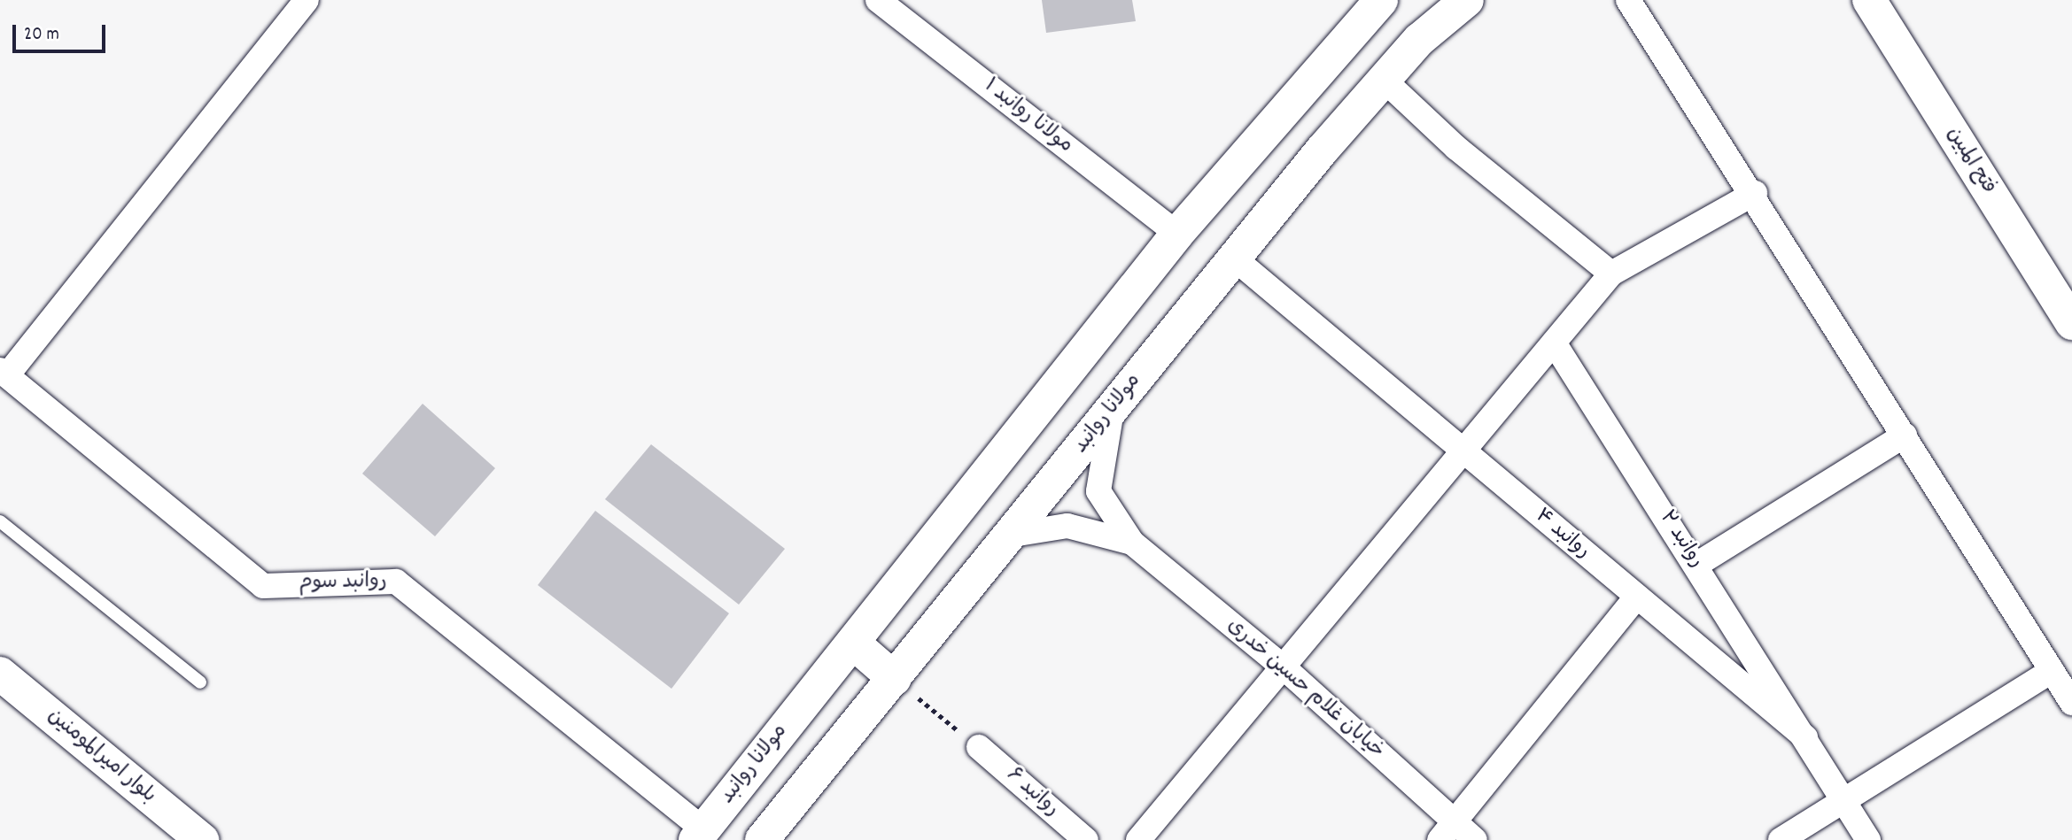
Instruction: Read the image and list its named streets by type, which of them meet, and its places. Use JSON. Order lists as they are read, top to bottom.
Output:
{
  "streets": {
    "street": [
      "مولانا روانبد ۱",
      "فتح المبین",
      "مولانا روانبد",
      "روانبد ۴",
      "روانبد ۲",
      "روانبد سوم",
      "خیابان غلام حسین خدری",
      "بلوار امیرالمومنین",
      "روانبد ۶"
    ]
  },
  "crossings": [
    ["مولانا روانبد ۱", "مولانا روانبد"],
    ["مولانا روانبد", "روانبد ۴"],
    ["مولانا روانبد", "روانبد سوم"],
    ["روانبد ۴", "روانبد ۲"]
  ],
  "scale_bar": "20 m"
}
